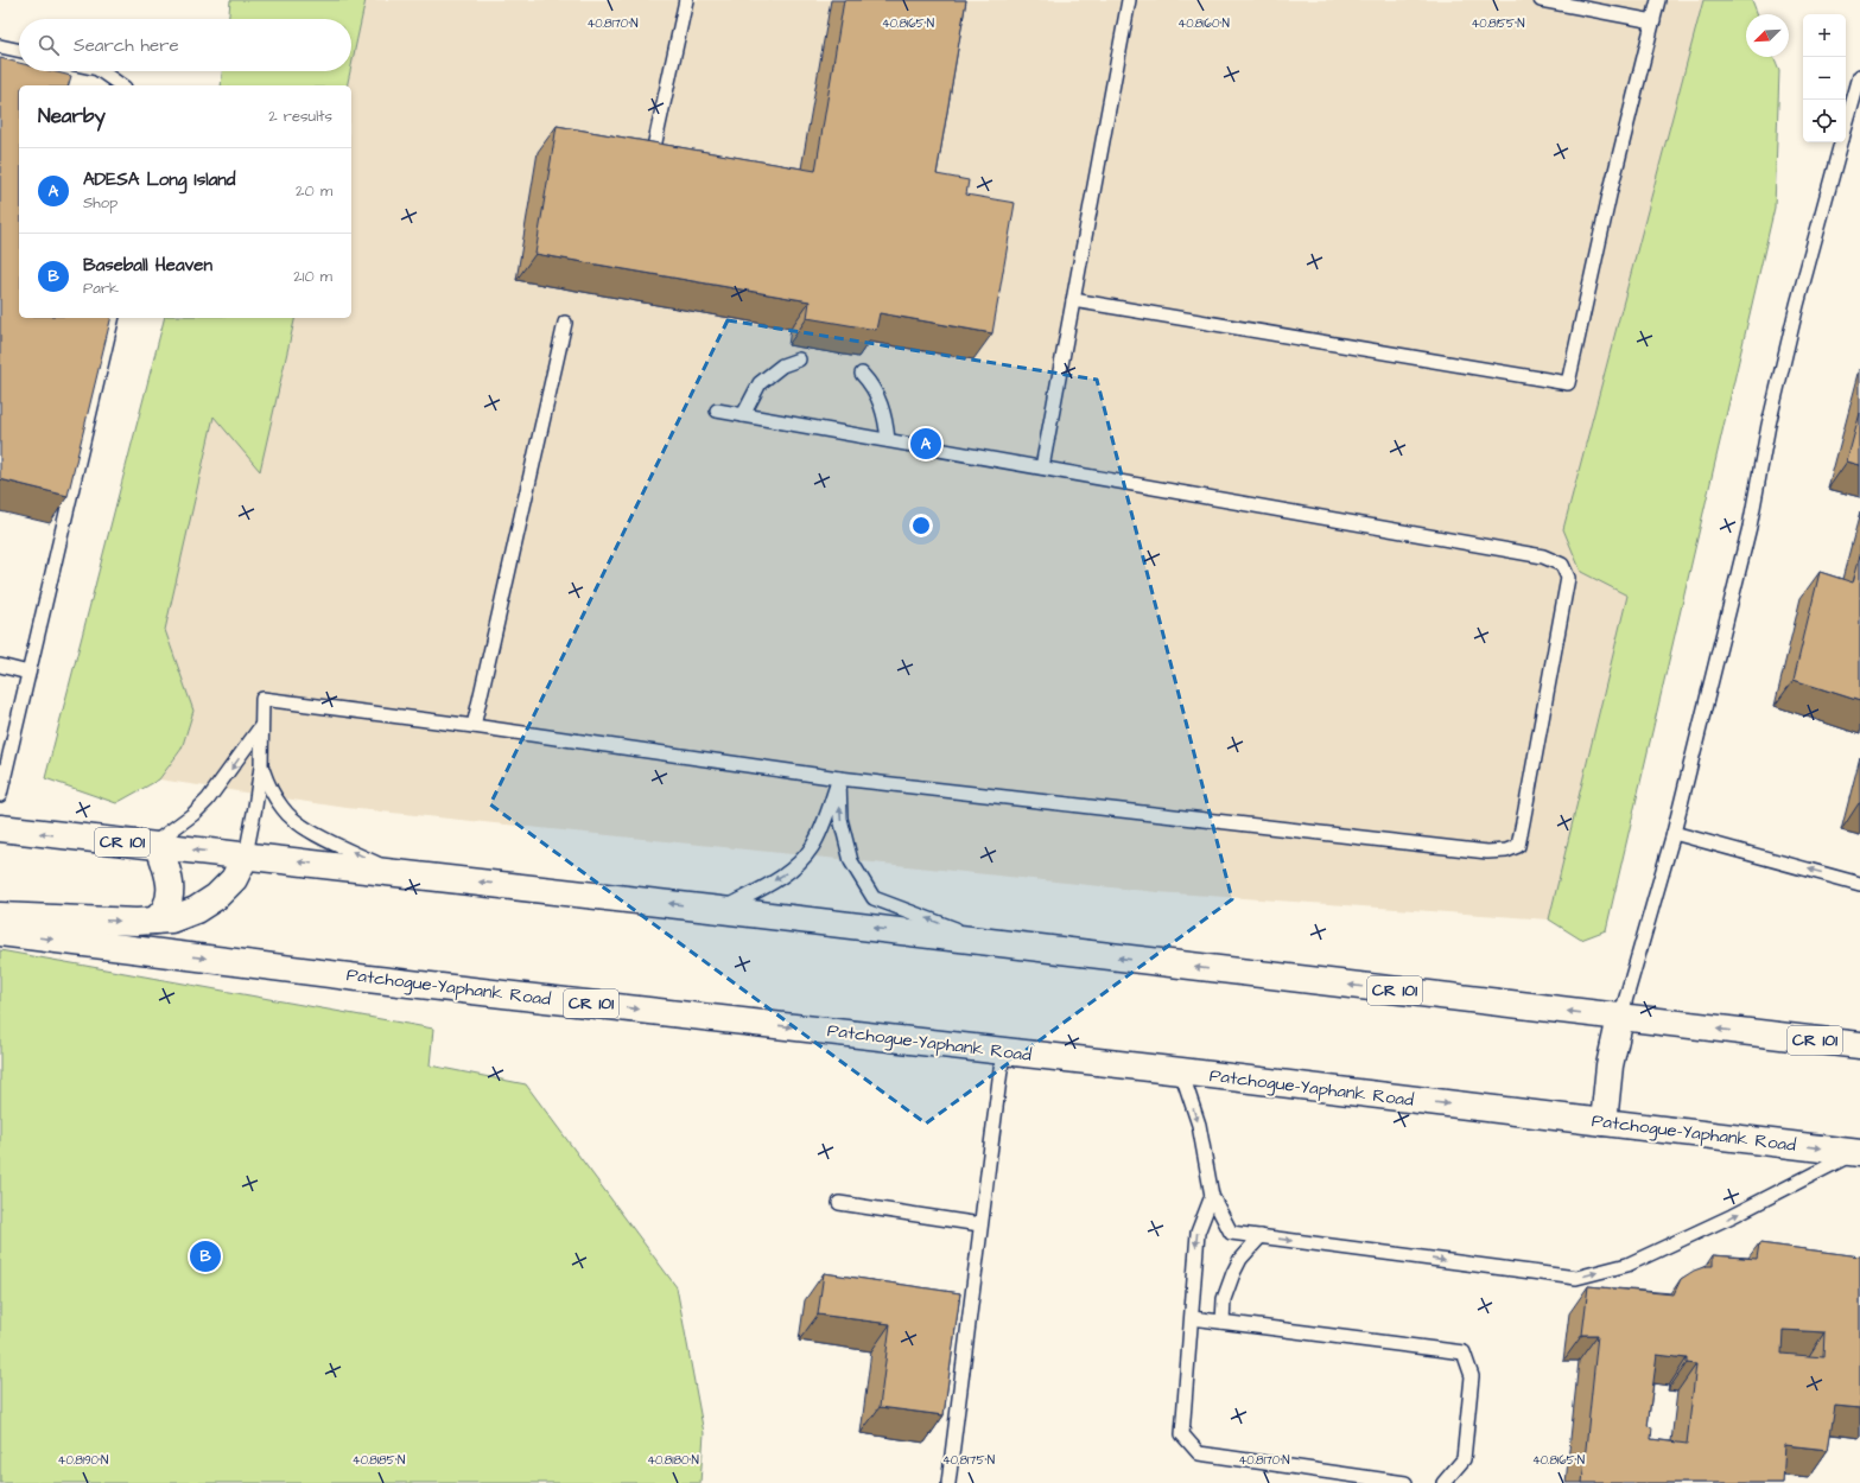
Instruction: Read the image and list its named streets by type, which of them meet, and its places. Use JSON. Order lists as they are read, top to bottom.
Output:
{
  "streets": {
    "main road": ["CR 101", "Patchogue-Yaphank Road"]
  },
  "north": "bottom left",
  "page": {
    "map_buttons": ["+", "−"],
    "search": "Search here",
    "heading": ["Nearby", "2 results"],
    "list": [
      {
        "mark": "A",
        "name": "ADESA Long Island",
        "note": "Shop",
        "value": "20 m"
      },
      {
        "mark": "B",
        "name": "Baseball Heaven",
        "note": "Park",
        "value": "210 m"
      }
    ],
    "pins": ["A", "B"]
  },
  "coordinates": [
    "40.8170°N",
    "40.8165°N",
    "40.8160°N",
    "40.8155°N",
    "40.8190°N",
    "40.8185°N",
    "40.8180°N",
    "40.8175°N"
  ]
}
